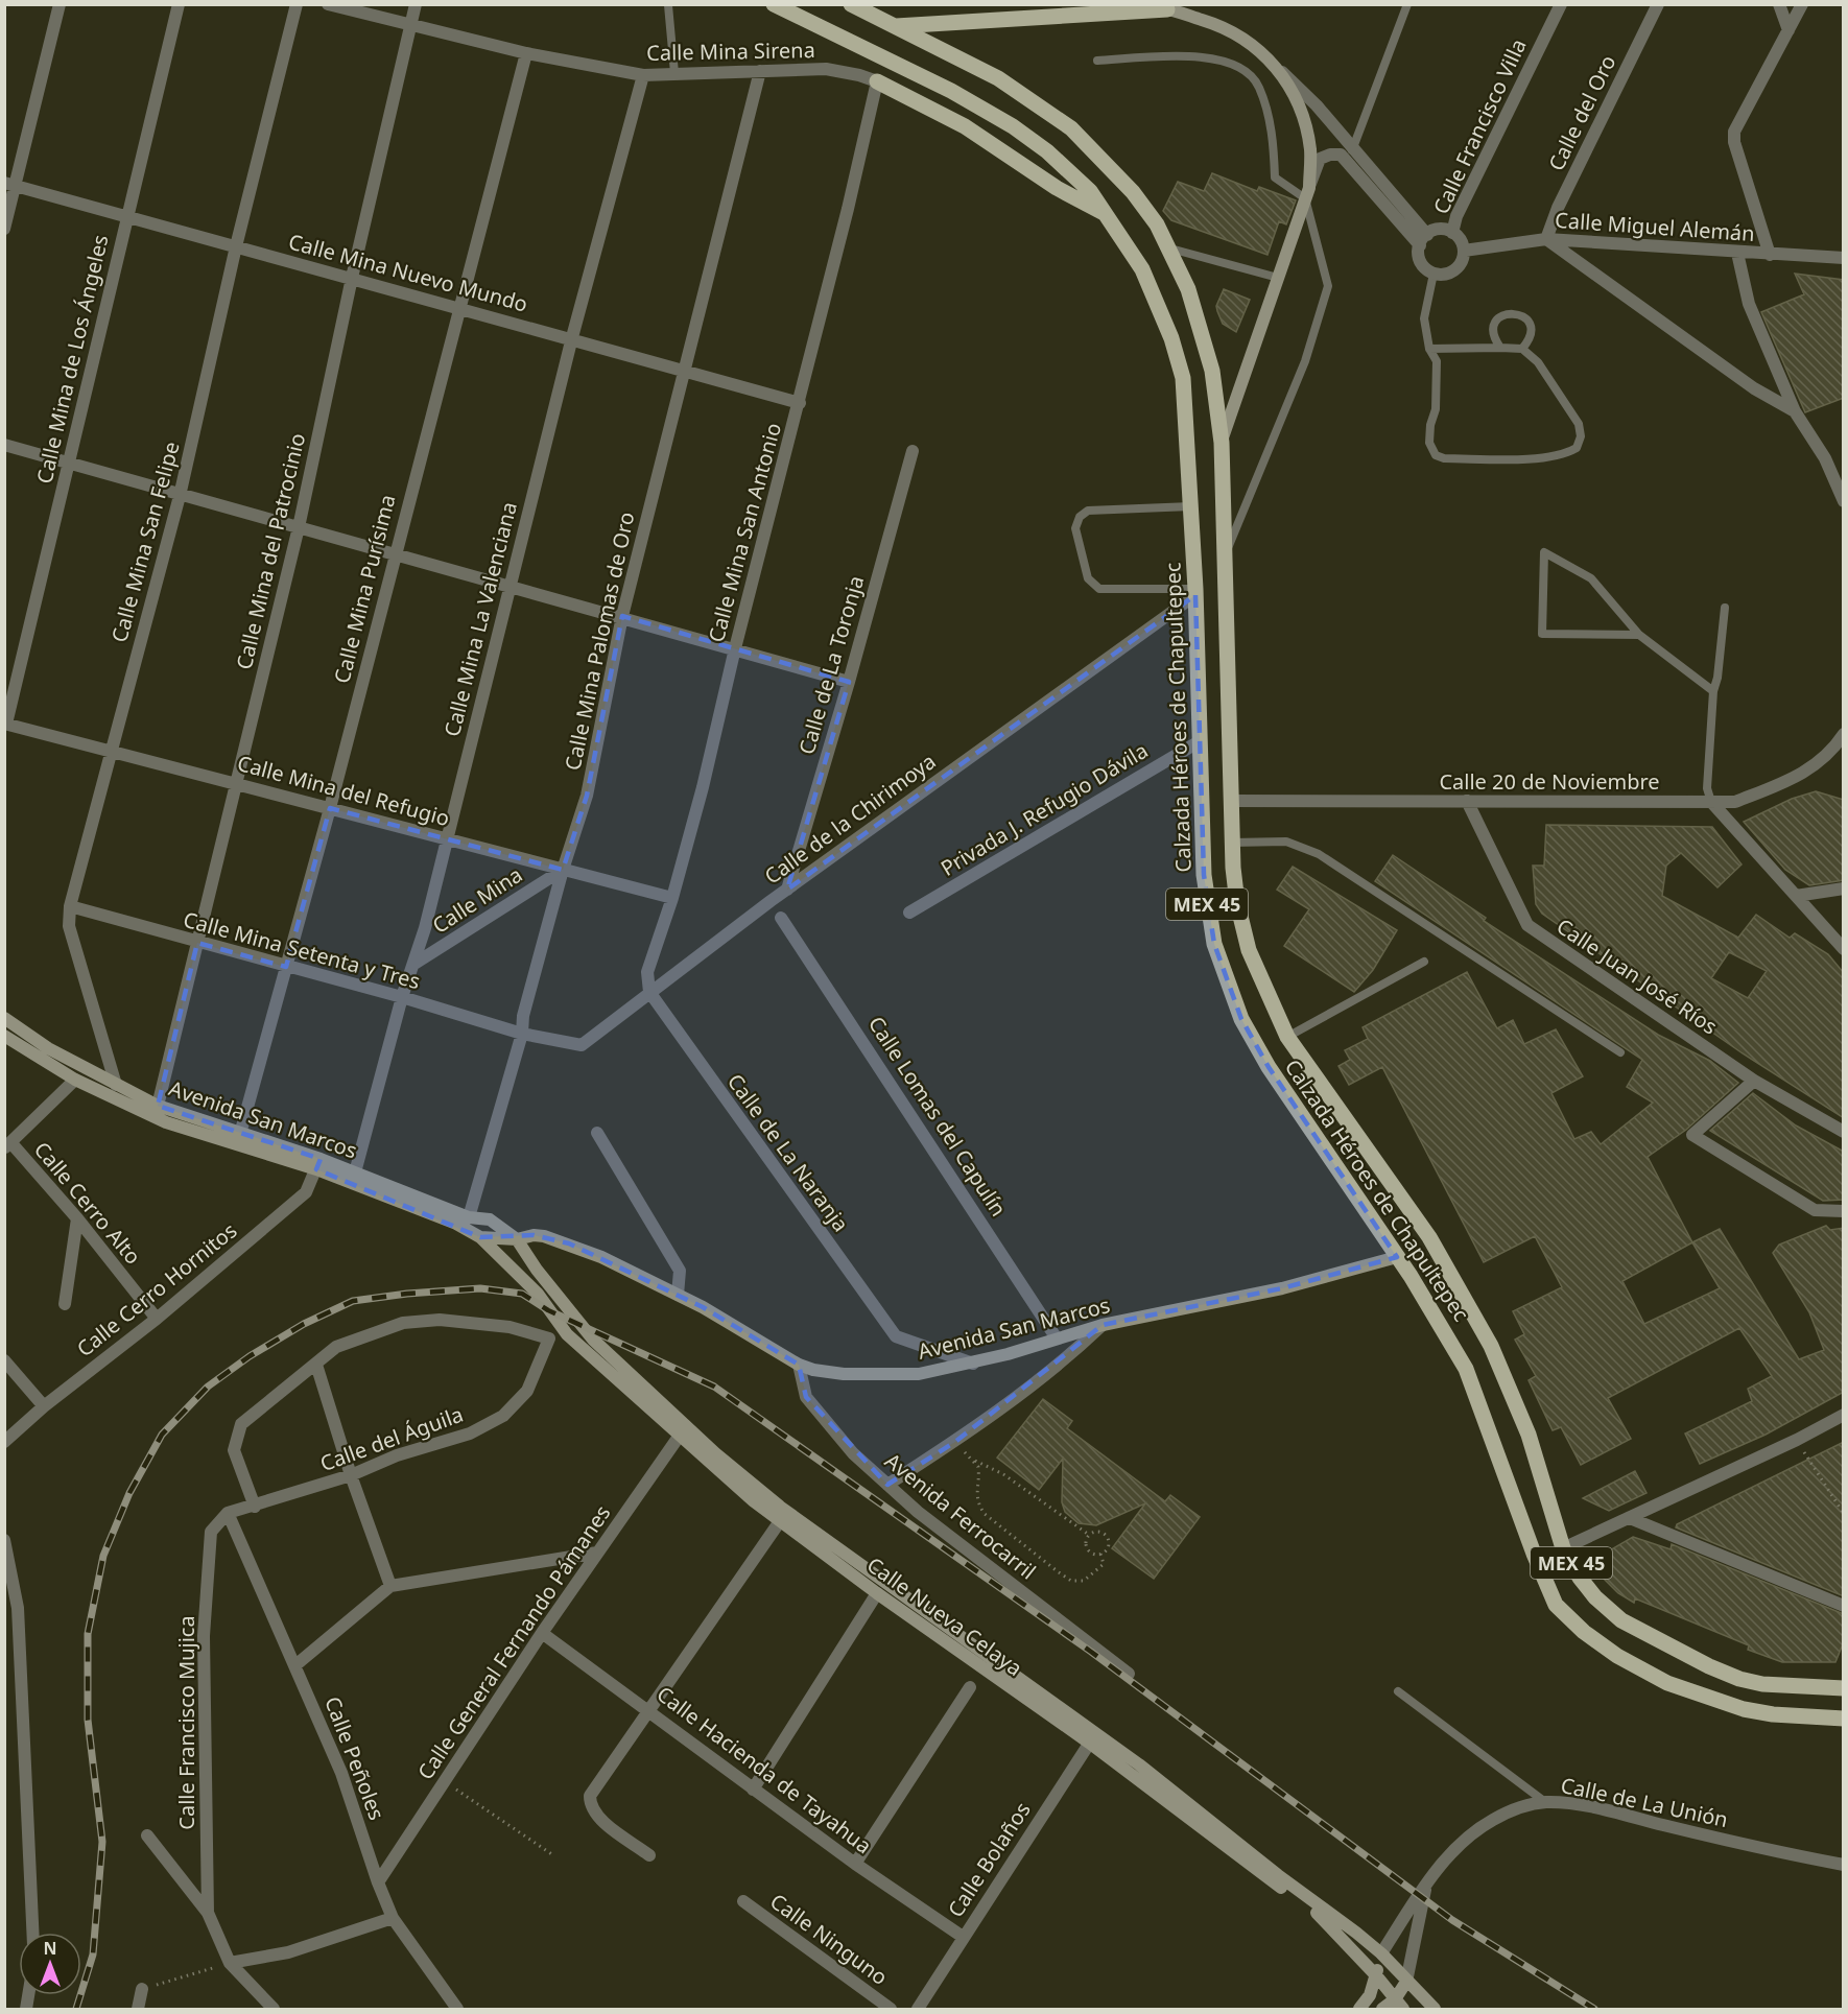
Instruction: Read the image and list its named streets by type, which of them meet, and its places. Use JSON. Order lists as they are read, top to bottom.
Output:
{
  "streets": {
    "main road": [
      "Calzada Héroes de Chapultepec",
      "MEX 45",
      "Avenida San Marcos",
      "Calle Nueva Celaya"
    ],
    "street": [
      "Calle Mina Sirena",
      "Calle del Oro",
      "Calle Francisco Villa",
      "Calle Miguel Alemán",
      "Calle Mina Nuevo Mundo",
      "Calle Mina de Los Ángeles",
      "Calle Mina San Antonio",
      "Calle Mina San Felipe",
      "Calle Mina del Patrocinio",
      "Calle Mina Purísima",
      "Calle Mina La Valenciana",
      "Calle Mina Palomas de Oro",
      "Calle de La Toronja",
      "Calle 20 de Noviembre",
      "Calle Mina del Refugio",
      "Privada J. Refugio Dávila",
      "Calle de la Chirimoya",
      "Calle Mina",
      "Calle Mina Setenta y Tres",
      "Calle Juan José Ríos",
      "Calle Lomas del Capulín",
      "Calle de La Naranja",
      "Calle Cerro Alto",
      "Calle Cerro Hornitos",
      "Calle del Águila",
      "Avenida Ferrocarril",
      "Calle General Fernando Pámanes",
      "Calle Francisco Mujica",
      "Calle Peñoles",
      "Calle Hacienda de Tayahua",
      "Calle de La Unión",
      "Calle Bolaños",
      "Calle Ninguno"
    ]
  },
  "crossings": [
    ["Calle Mina Sirena", "Calle Mina San Antonio"],
    ["Calle Mina Sirena", "Calle Mina del Patrocinio"],
    ["Calle Mina Sirena", "Calle Mina Purísima"],
    ["Calle Mina Sirena", "Calle Mina La Valenciana"],
    ["Calle Mina Sirena", "Calle Mina Palomas de Oro"],
    ["Calle del Oro", "Calle Miguel Alemán"],
    ["Calle Francisco Villa", "Calle Miguel Alemán"],
    ["Calle Mina Nuevo Mundo", "Calle Mina de Los Ángeles"],
    ["Calle Mina Nuevo Mundo", "Calle Mina San Antonio"],
    ["Calle Mina Nuevo Mundo", "Calle Mina San Felipe"],
    ["Calle Mina Nuevo Mundo", "Calle Mina del Patrocinio"],
    ["Calle Mina Nuevo Mundo", "Calle Mina Purísima"],
    ["Calle Mina Nuevo Mundo", "Calle Mina La Valenciana"],
    ["Calle Mina Nuevo Mundo", "Calle Mina Palomas de Oro"],
    ["Calle Mina de Los Ángeles", "Calle Mina del Refugio"],
    ["Calle Mina San Antonio", "Calle Mina del Refugio"],
    ["Calle Mina San Antonio", "Calle de la Chirimoya"],
    ["Calle Mina San Antonio", "Calle de La Naranja"],
    ["Calle Mina San Felipe", "Calle Mina del Refugio"],
    ["Calle Mina San Felipe", "Calle Mina Setenta y Tres"],
    ["Calle Mina San Felipe", "Avenida San Marcos"],
    ["Calle Mina del Patrocinio", "Calle Mina del Refugio"],
    ["Calle Mina del Patrocinio", "Calle Mina Setenta y Tres"],
    ["Calle Mina del Patrocinio", "Avenida San Marcos"],
    ["Calle Mina Purísima", "Calle Mina del Refugio"],
    ["Calle Mina Purísima", "Calle Mina Setenta y Tres"],
    ["Calle Mina Purísima", "Avenida San Marcos"],
    ["Calle Mina La Valenciana", "Calle Mina del Refugio"],
    ["Calle Mina La Valenciana", "Calle Mina"],
    ["Calle Mina La Valenciana", "Calle Mina Setenta y Tres"],
    ["Calle Mina La Valenciana", "Avenida San Marcos"],
    ["Calle Mina Palomas de Oro", "Calle Mina del Refugio"],
    ["Calle Mina Palomas de Oro", "Calle de la Chirimoya"],
    ["Calle Mina Palomas de Oro", "Calle Mina"],
    ["Calle Mina Palomas de Oro", "Calle Mina Setenta y Tres"],
    ["Calle Mina Palomas de Oro", "Avenida San Marcos"],
    ["Calle de La Toronja", "Calle de la Chirimoya"],
    ["Calzada Héroes de Chapultepec", "Calle 20 de Noviembre"],
    ["Calzada Héroes de Chapultepec", "Privada J. Refugio Dávila"],
    ["Calzada Héroes de Chapultepec", "Calle de la Chirimoya"],
    ["Calzada Héroes de Chapultepec", "Avenida San Marcos"],
    ["Calle 20 de Noviembre", "Calle Juan José Ríos"],
    ["Calle Mina del Refugio", "Calle Mina"],
    ["Calle de la Chirimoya", "Calle Mina Setenta y Tres"],
    ["Calle de la Chirimoya", "Calle de La Naranja"],
    ["Calle Lomas del Capulín", "Avenida San Marcos"],
    ["Avenida San Marcos", "Calle de La Naranja"],
    ["Avenida San Marcos", "Calle Cerro Hornitos"],
    ["Avenida San Marcos", "Avenida Ferrocarril"],
    ["Avenida San Marcos", "Calle Nueva Celaya"],
    ["Calle Cerro Alto", "Calle Cerro Hornitos"],
    ["Calle del Águila", "Calle Francisco Mujica"],
    ["Calle del Águila", "Calle Peñoles"],
    ["Calle Nueva Celaya", "Calle General Fernando Pámanes"],
    ["Calle Nueva Celaya", "Calle de La Unión"],
    ["Calle Nueva Celaya", "Calle Bolaños"],
    ["Calle General Fernando Pámanes", "Calle Peñoles"],
    ["Calle General Fernando Pámanes", "Calle Hacienda de Tayahua"],
    ["Calle Francisco Mujica", "Calle Peñoles"],
    ["Calle Hacienda de Tayahua", "Calle Bolaños"]
  ],
  "north": "top"
}
